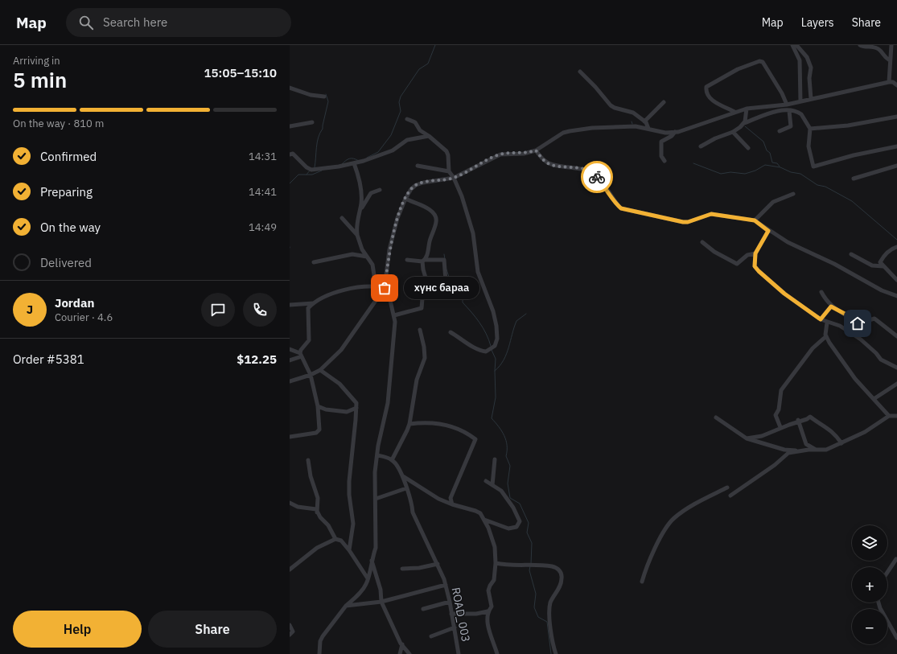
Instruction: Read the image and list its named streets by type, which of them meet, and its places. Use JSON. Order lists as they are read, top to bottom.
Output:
{
  "streets": {
    "street": ["ROAD_003"]
  },
  "places": ["хүнс бараа"],
  "page": {
    "header": "Map",
    "search": "Search here",
    "nav": ["Map", "Layers", "Share"],
    "heading": ["5 min", "Arriving in", "15:05–15:10"],
    "panel": [
      "Jordan",
      "Courier · 4.6",
      "Order #5381",
      "$12.25"
    ],
    "bar": "On the way · 810 m",
    "list": [
      ["Confirmed", "14:31"],
      ["Preparing", "14:41"],
      ["On the way", "14:49"],
      "Delivered"
    ],
    "bubble": "хүнс бараа",
    "round": "J",
    "map_buttons": ["+", "−"],
    "buttons": ["Help", "Share"]
  }
}
